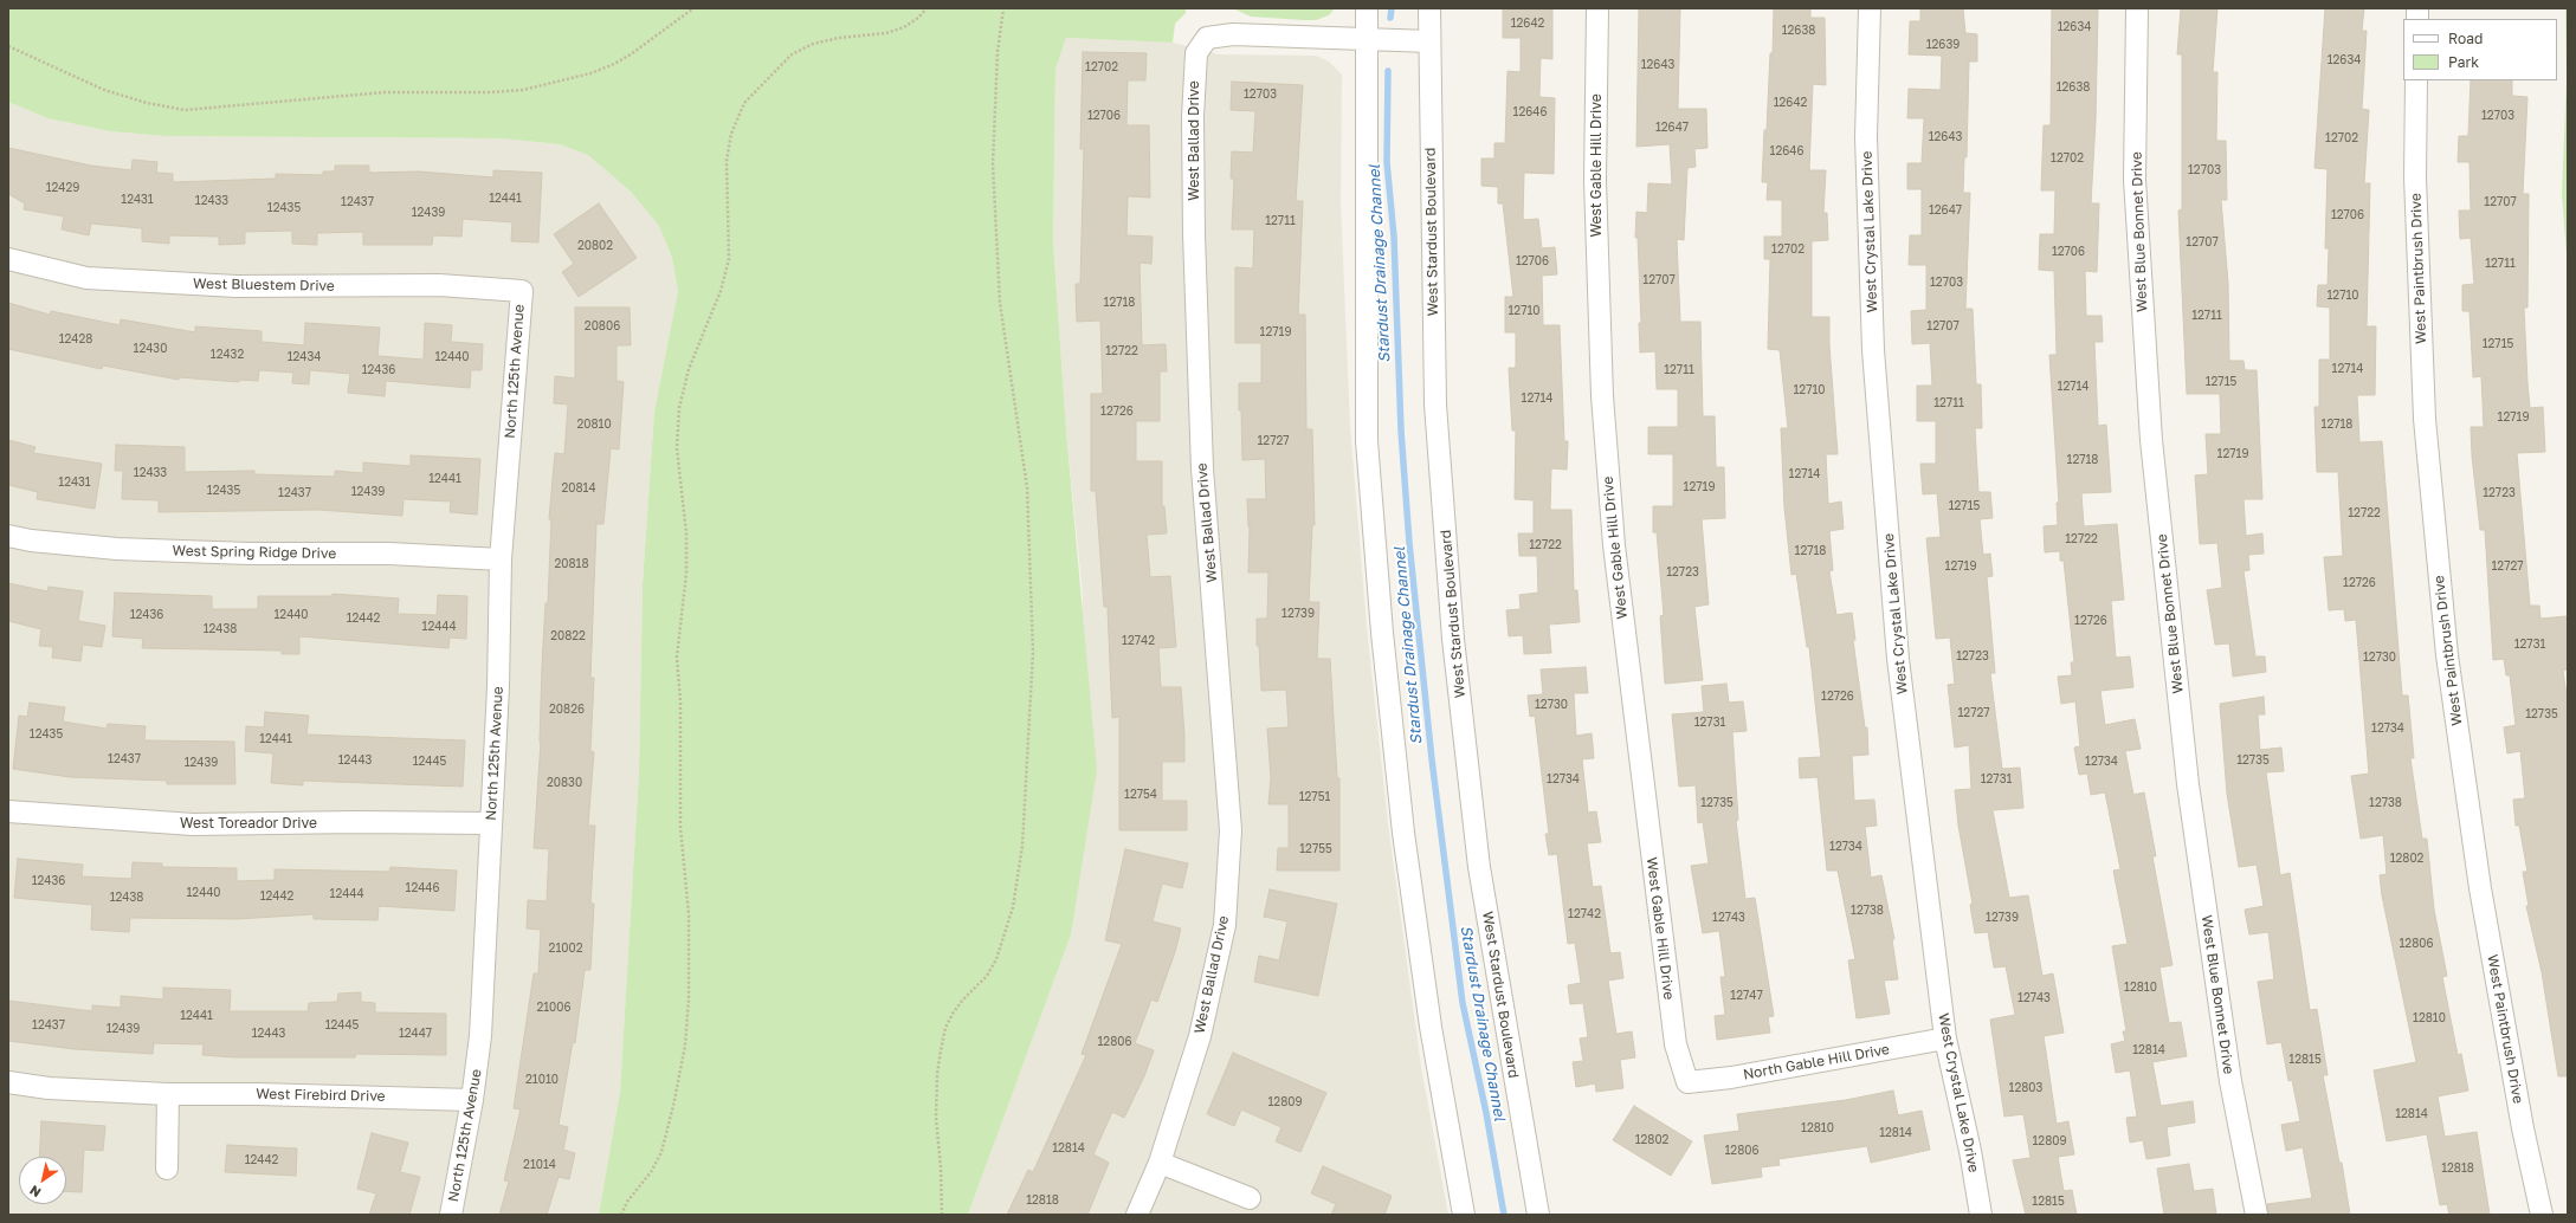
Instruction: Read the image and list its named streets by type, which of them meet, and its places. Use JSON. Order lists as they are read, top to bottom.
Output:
{
  "streets": {
    "street": [
      "West Ballad Drive",
      "West Gable Hill Drive",
      "West Stardust Boulevard",
      "West Crystal Lake Drive",
      "West Blue Bonnet Drive",
      "West Paintbrush Drive",
      "West Bluestem Drive",
      "North 125th Avenue",
      "West Spring Ridge Drive",
      "West Toreador Drive",
      "North Gable Hill Drive",
      "West Firebird Drive"
    ]
  },
  "crossings": [
    ["West Ballad Drive", "West Stardust Boulevard"],
    ["West Gable Hill Drive", "North Gable Hill Drive"],
    ["West Crystal Lake Drive", "North Gable Hill Drive"],
    ["West Bluestem Drive", "North 125th Avenue"],
    ["North 125th Avenue", "West Spring Ridge Drive"],
    ["North 125th Avenue", "West Toreador Drive"],
    ["North 125th Avenue", "West Firebird Drive"]
  ],
  "water": ["Stardust Drainage Channel"],
  "house_numbers": [
    "12642",
    "12634",
    "12638",
    "12639",
    "12634",
    "12643",
    "12702",
    "12638",
    "12703",
    "12642",
    "12646",
    "12706",
    "12703",
    "12647",
    "12643",
    "12702",
    "12646",
    "12702",
    "12703",
    "12429",
    "12441",
    "12431",
    "12433",
    "12437",
    "12707",
    "12435",
    "12647",
    "12439",
    "12706",
    "12711",
    "12707",
    "20802",
    "12702",
    "12706",
    "12706",
    "12711",
    "12707",
    "12703",
    "12710",
    "12718",
    "12710",
    "12711",
    "20806",
    "12707",
    "12719",
    "12428",
    "12715",
    "12430",
    "12722",
    "12432",
    "12434",
    "12440",
    "12714",
    "12436",
    "12711",
    "12715",
    "12714",
    "12710",
    "12714",
    "12711",
    "12726",
    "12719",
    "20810",
    "12718",
    "12727",
    "12719",
    "12718",
    "12433",
    "12714",
    "12441",
    "12431",
    "12719",
    "20814",
    "12435",
    "12439",
    "12437",
    "12723",
    "12715",
    "12722",
    "12722",
    "12722",
    "12718",
    "20818",
    "12719",
    "12727",
    "12723",
    "12726",
    "12739",
    "12436",
    "12440",
    "12442",
    "12726",
    "12444",
    "12438",
    "20822",
    "12742",
    "12731",
    "12723",
    "12730",
    "12726",
    "12730",
    "20826",
    "12727",
    "12735",
    "12731",
    "12734",
    "12435",
    "12441",
    "12437",
    "12443",
    "12735",
    "12445",
    "12734",
    "12439",
    "12734",
    "12731",
    "20830",
    "12754",
    "12751",
    "12735",
    "12738",
    "12734",
    "12755",
    "12802",
    "12436",
    "12446",
    "12440",
    "12444",
    "12442",
    "12438",
    "12738",
    "12742",
    "12743",
    "12739",
    "12806",
    "21002",
    "12810",
    "12747",
    "12743",
    "21006",
    "12441",
    "12810",
    "12437",
    "12445",
    "12439",
    "12443",
    "12447",
    "12806",
    "12814",
    "12815",
    "21010",
    "12803",
    "12809",
    "12814",
    "12810",
    "12814",
    "12802",
    "12809",
    "12814",
    "12806",
    "12442",
    "21014",
    "12818",
    "12818",
    "12815"
  ],
  "legend": ["Road", "Park"],
  "north": "bottom left"
}
